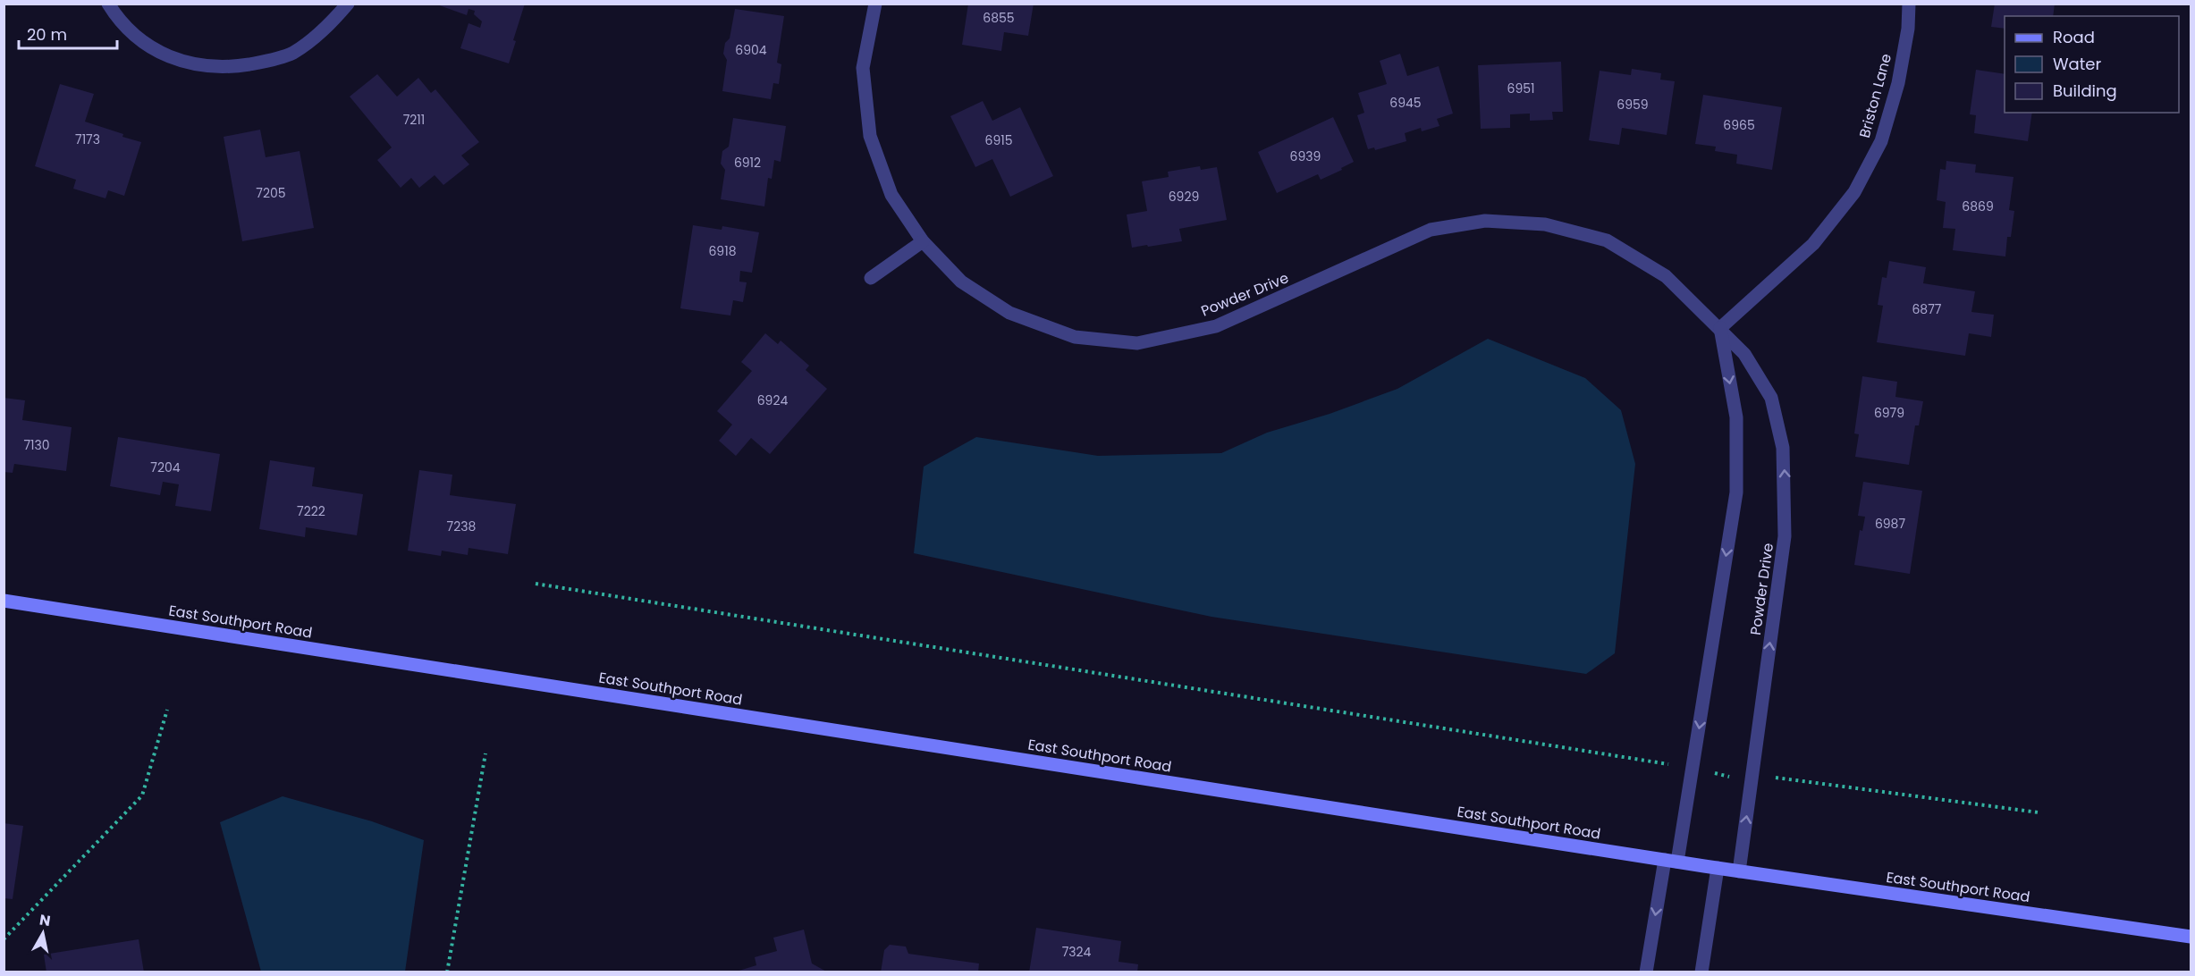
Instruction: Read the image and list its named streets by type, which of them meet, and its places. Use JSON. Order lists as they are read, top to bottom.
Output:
{
  "streets": {
    "main road": ["East Southport Road"],
    "street": ["Briston Lane", "Powder Drive"]
  },
  "crossings": [
    ["Briston Lane", "Powder Drive"],
    ["Powder Drive", "East Southport Road"]
  ],
  "house_numbers": [
    "6855",
    "6904",
    "6951",
    "6945",
    "6959",
    "7211",
    "6965",
    "7173",
    "6915",
    "6939",
    "6912",
    "7205",
    "6929",
    "6869",
    "6918",
    "6877",
    "6924",
    "6979",
    "7130",
    "7204",
    "7222",
    "6987",
    "7238",
    "7324"
  ],
  "legend": ["Road", "Water", "Building"],
  "scale_bar": "20 m",
  "north": "top"
}
